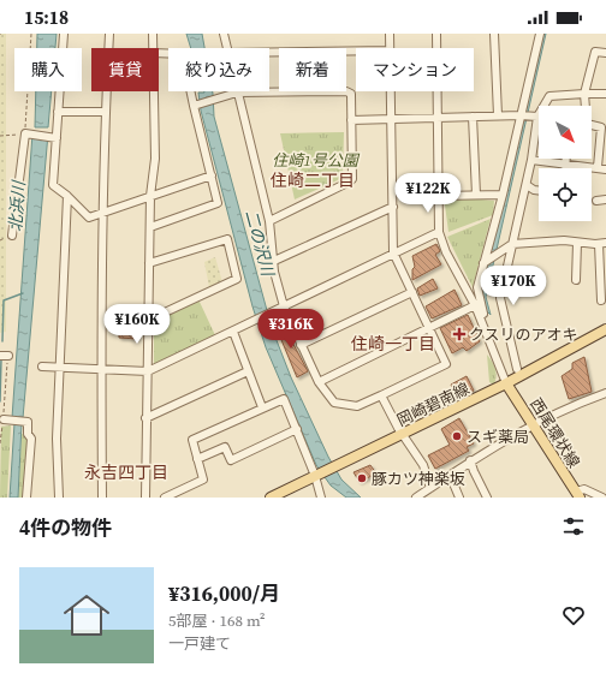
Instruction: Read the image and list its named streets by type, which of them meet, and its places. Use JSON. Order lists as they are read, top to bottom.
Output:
{
  "streets": {
    "main road": ["岡崎碧南線", "西尾環状線"]
  },
  "crossings": [
    ["岡崎碧南線", "西尾環状線"]
  ],
  "districts": ["住崎二丁目", "住崎一丁目", "永吉四丁目"],
  "water": ["北浜川", "二の沢川"],
  "parks": ["住崎1号公園"],
  "places": {
    "health": ["クスリのアオキ"],
    "other": ["スギ薬局", "豚カツ神楽坂"]
  },
  "north": "bottom right",
  "page": {
    "status": "15:18",
    "chip": [
      "購入",
      "賃貸",
      "絞り込み",
      "新着",
      "マンション"
    ],
    "price": [
      "¥122K",
      "¥170K",
      "¥160K",
      "¥316K"
    ],
    "heading": "4件の物件",
    "list": [
      {
        "name": "¥316,000/月",
        "note": "5部屋 · 168 m² · 一戸建て"
      }
    ]
  }
}
